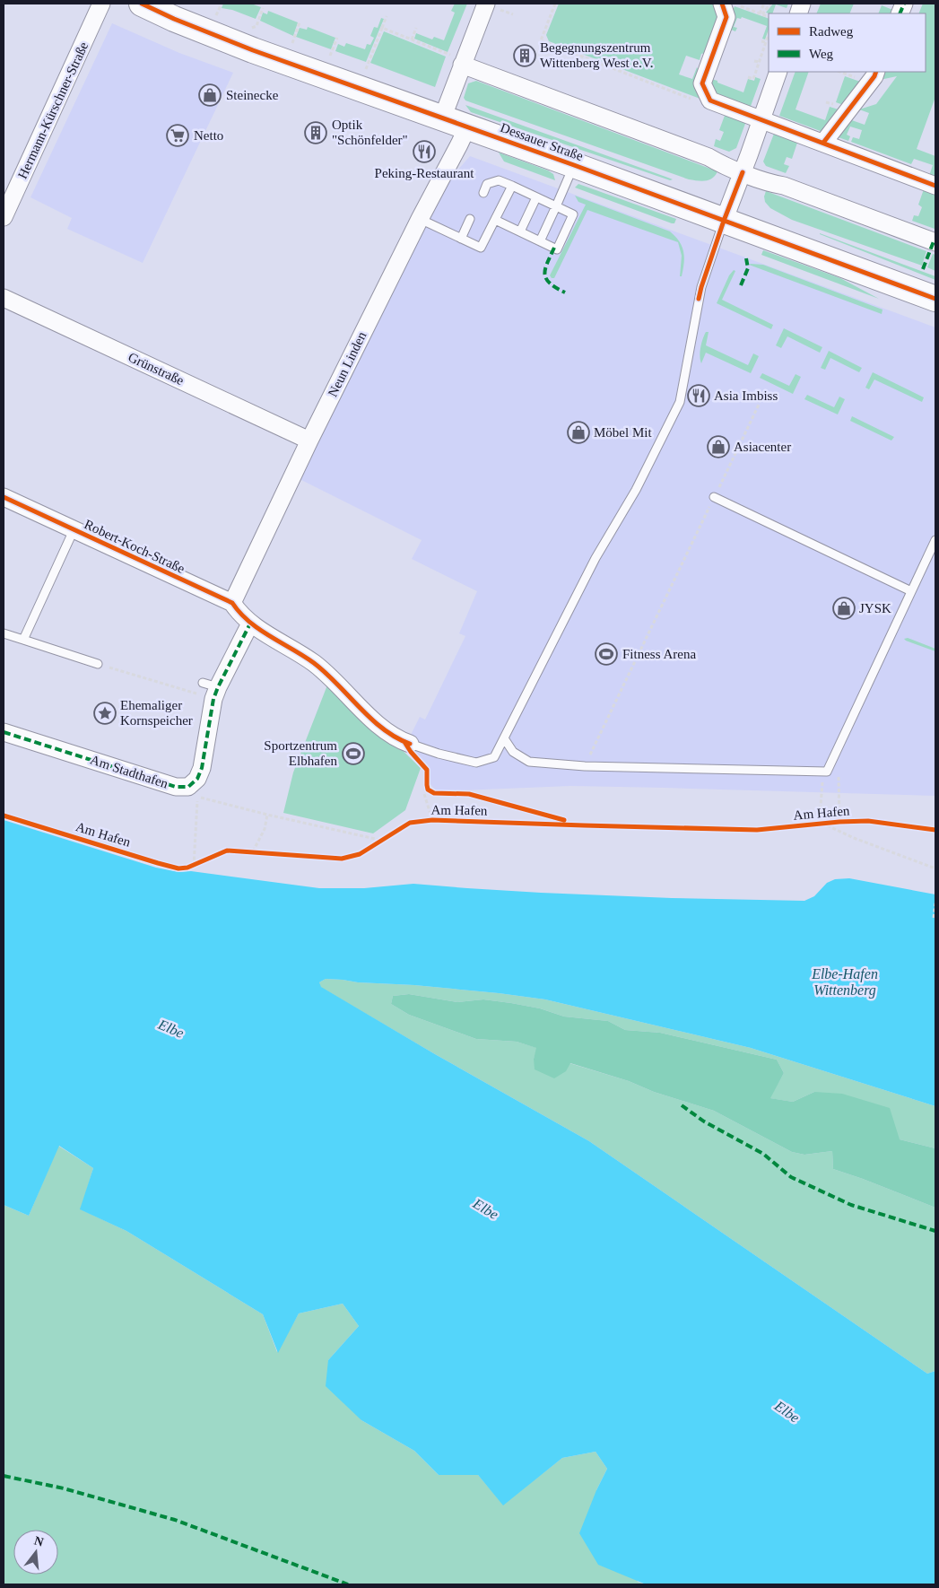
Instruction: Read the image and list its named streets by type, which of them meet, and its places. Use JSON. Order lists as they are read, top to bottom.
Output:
{
  "streets": {
    "main road": ["Dessauer Straße"],
    "street": [
      "Hermann-Kürschner-Straße",
      "Neun Linden",
      "Grünstraße",
      "Robert-Koch-Straße",
      "Am Stadthafen"
    ],
    "cycle path": ["Am Hafen"]
  },
  "crossings": [
    ["Dessauer Straße", "Neun Linden"],
    ["Neun Linden", "Grünstraße"],
    ["Neun Linden", "Robert-Koch-Straße"],
    ["Robert-Koch-Straße", "Am Stadthafen"]
  ],
  "water": ["Elbe-Hafen Wittenberg", "Elbe"],
  "places": {
    "building": ["Begegnungszentrum Wittenberg West e.V.", "Optik \"Schönfelder\""],
    "shop": [
      "Steinecke",
      "Möbel Mit",
      "Asiacenter",
      "JYSK"
    ],
    "supermarket": ["Netto"],
    "restaurant": ["Peking-Restaurant", "Asia Imbiss"],
    "sports": ["Fitness Arena", "Sportzentrum Elbhafen"],
    "place": ["Ehemaliger Kornspeicher"]
  },
  "legend": ["Radweg", "Weg"],
  "north": "top"
}
